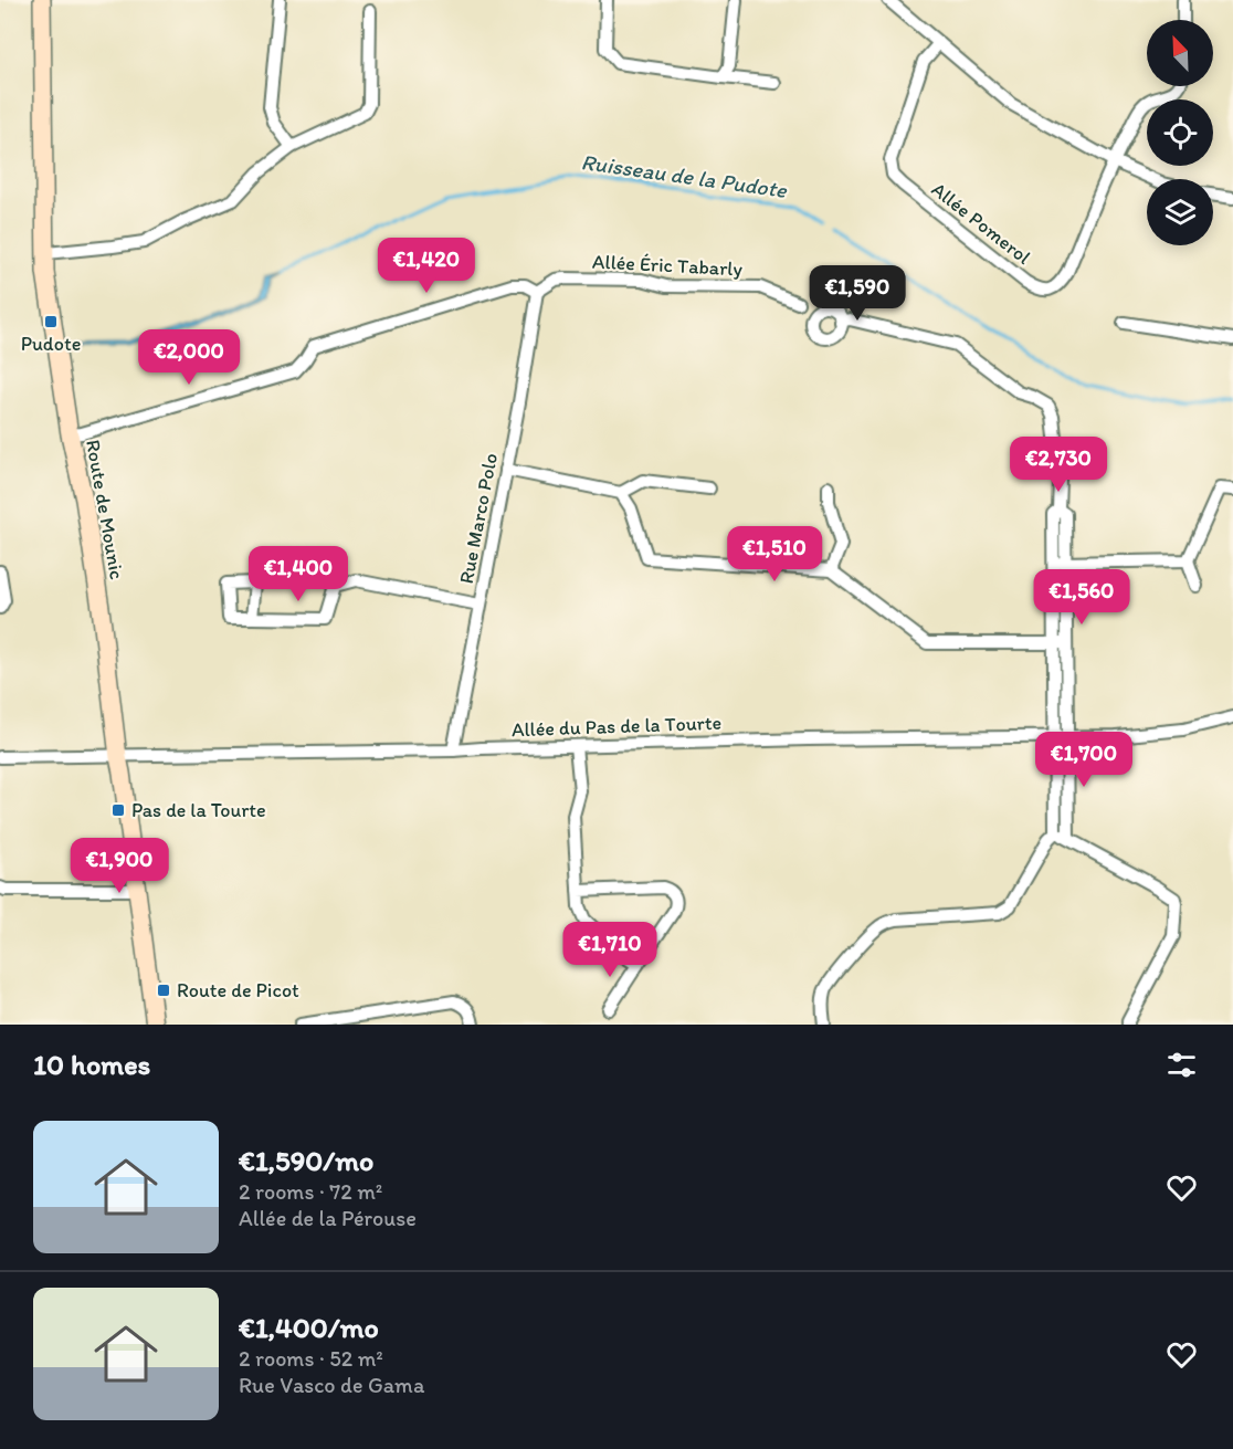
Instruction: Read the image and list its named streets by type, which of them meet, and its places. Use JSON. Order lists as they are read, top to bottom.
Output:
{
  "streets": {
    "main road": ["Route de Mounic"],
    "street": [
      "Allée Pomerol",
      "Allée Éric Tabarly",
      "Rue Marco Polo",
      "Allée du Pas de la Tourte"
    ]
  },
  "crossings": [
    ["Allée Éric Tabarly", "Rue Marco Polo"],
    ["Route de Mounic", "Allée du Pas de la Tourte"],
    ["Rue Marco Polo", "Allée du Pas de la Tourte"]
  ],
  "water": ["Ruisseau de la Pudote"],
  "places": {
    "transit": ["Pudote", "Pas de la Tourte", "Route de Picot"]
  },
  "north": "top left",
  "page": {
    "price": [
      "€1,420",
      "€1,590",
      "€2,000",
      "€2,730",
      "€1,510",
      "€1,400",
      "€1,560",
      "€1,700",
      "€1,900",
      "€1,710"
    ],
    "heading": "10 homes",
    "list": [
      {
        "name": "€1,590/mo",
        "note": "2 rooms · 72 m² · Allée de la Pérouse"
      },
      {
        "name": "€1,400/mo",
        "note": "2 rooms · 52 m² · Rue Vasco de Gama"
      }
    ]
  }
}
